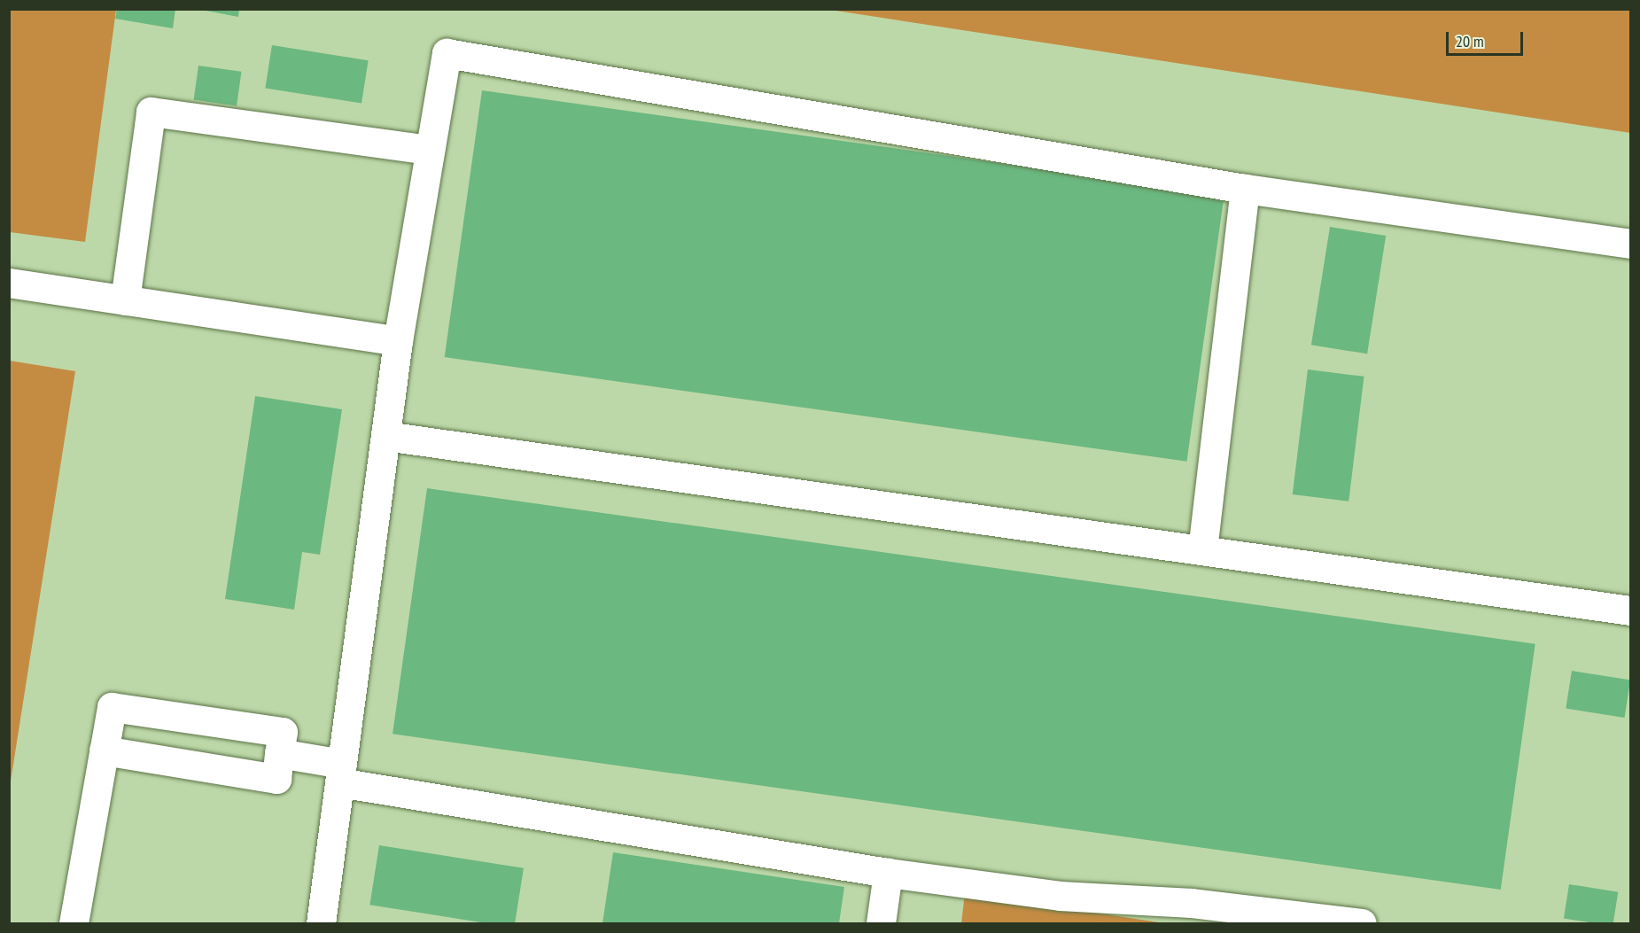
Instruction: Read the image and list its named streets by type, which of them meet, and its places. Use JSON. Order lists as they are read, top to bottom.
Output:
{
  "scale_bar": "20 m"
}
